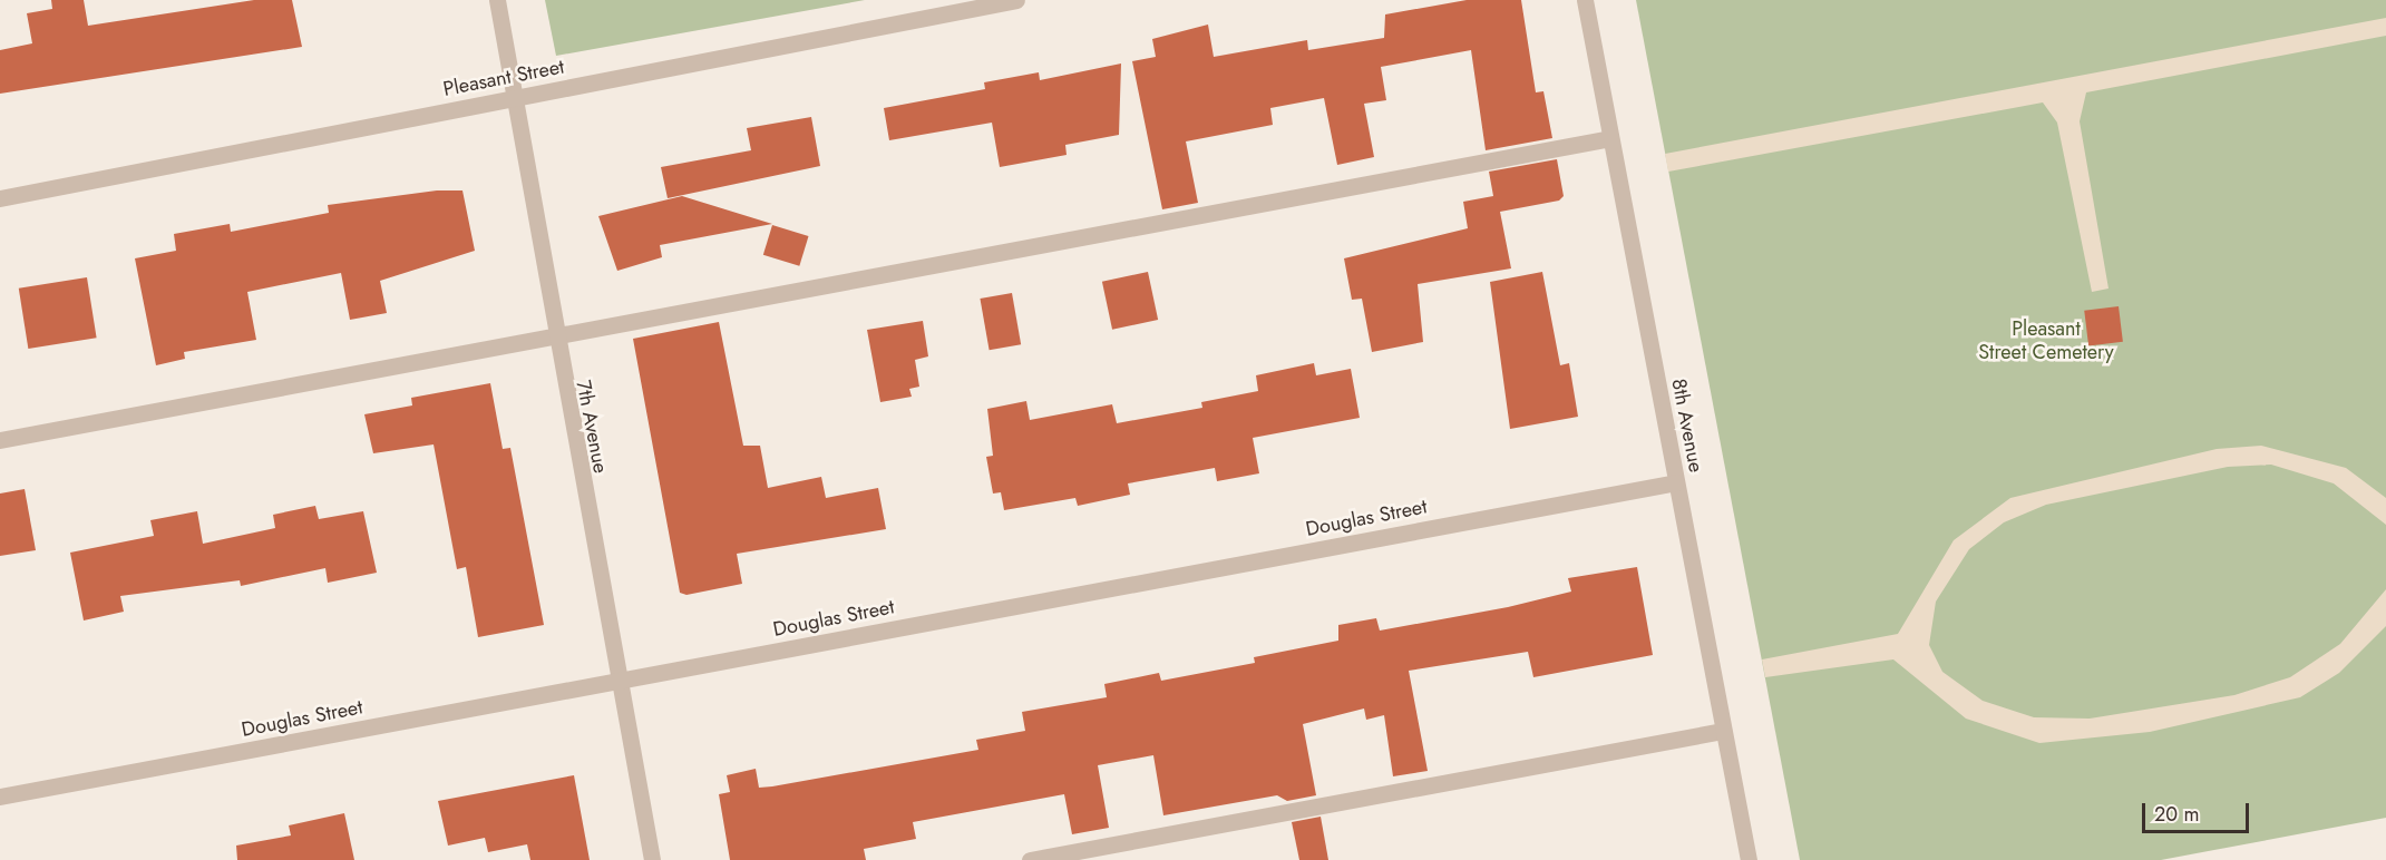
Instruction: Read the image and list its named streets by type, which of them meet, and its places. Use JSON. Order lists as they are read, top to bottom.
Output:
{
  "streets": {
    "street": [
      "Pleasant Street",
      "8th Avenue",
      "7th Avenue",
      "Douglas Street"
    ]
  },
  "crossings": [
    ["Pleasant Street", "7th Avenue"],
    ["8th Avenue", "Douglas Street"],
    ["7th Avenue", "Douglas Street"]
  ],
  "parks": ["Pleasant Street Cemetery"],
  "scale_bar": "20 m"
}
